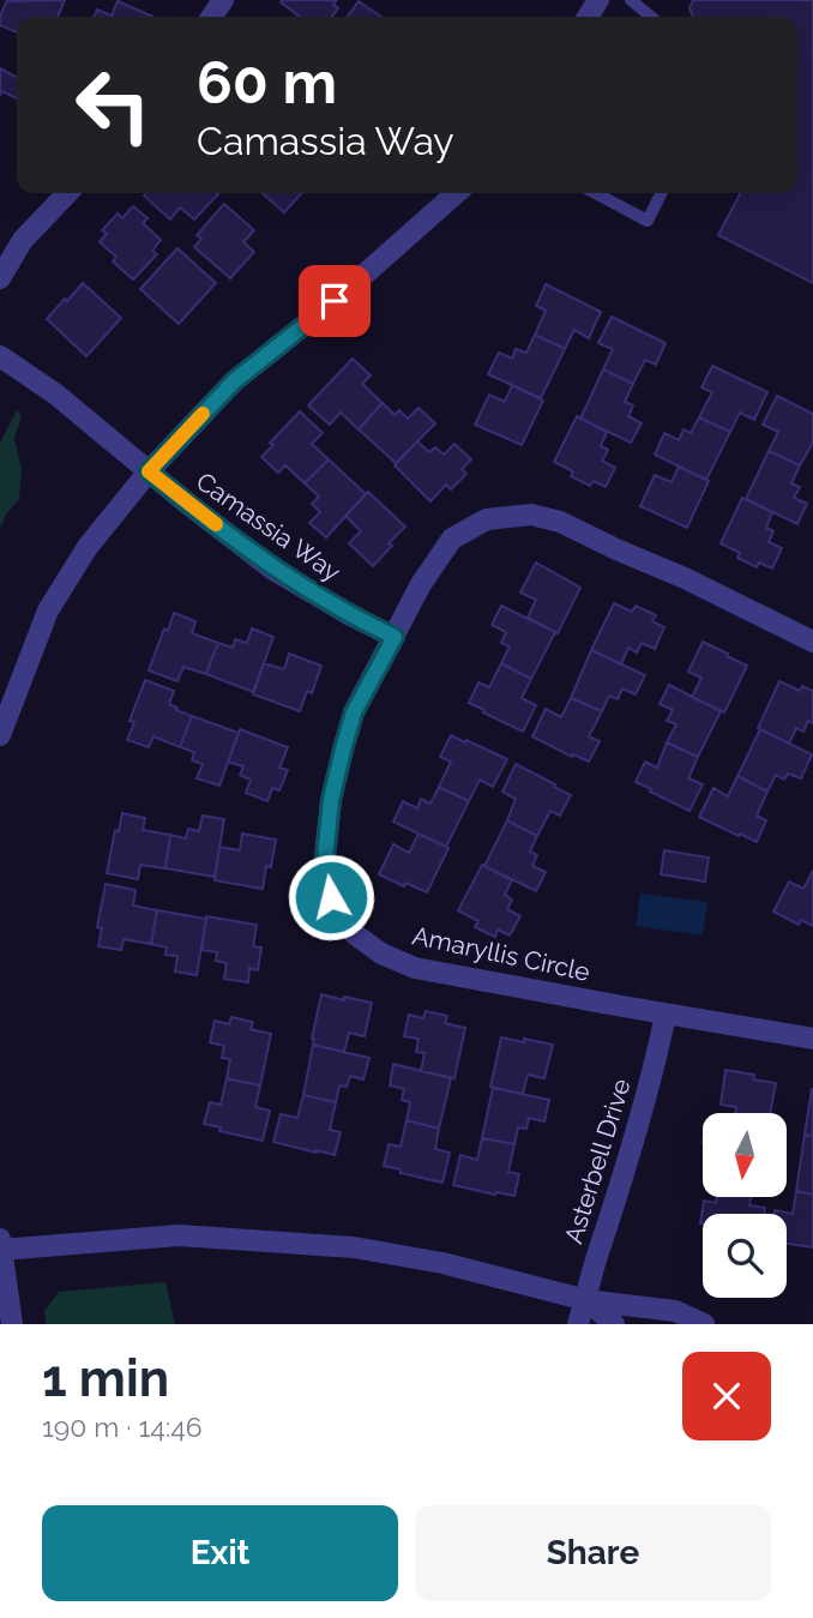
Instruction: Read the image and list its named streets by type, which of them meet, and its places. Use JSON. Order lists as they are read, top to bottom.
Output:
{
  "streets": {
    "street": ["Camassia Way", "Amaryllis Circle", "Asterbell Drive"]
  },
  "crossings": [
    ["Camassia Way", "Amaryllis Circle"],
    ["Amaryllis Circle", "Asterbell Drive"]
  ],
  "north": "bottom",
  "page": {
    "turn": ["60 m", "Camassia Way"],
    "heading": ["1 min", "190 m · 14:46"],
    "buttons": ["Exit", "Share"]
  }
}
